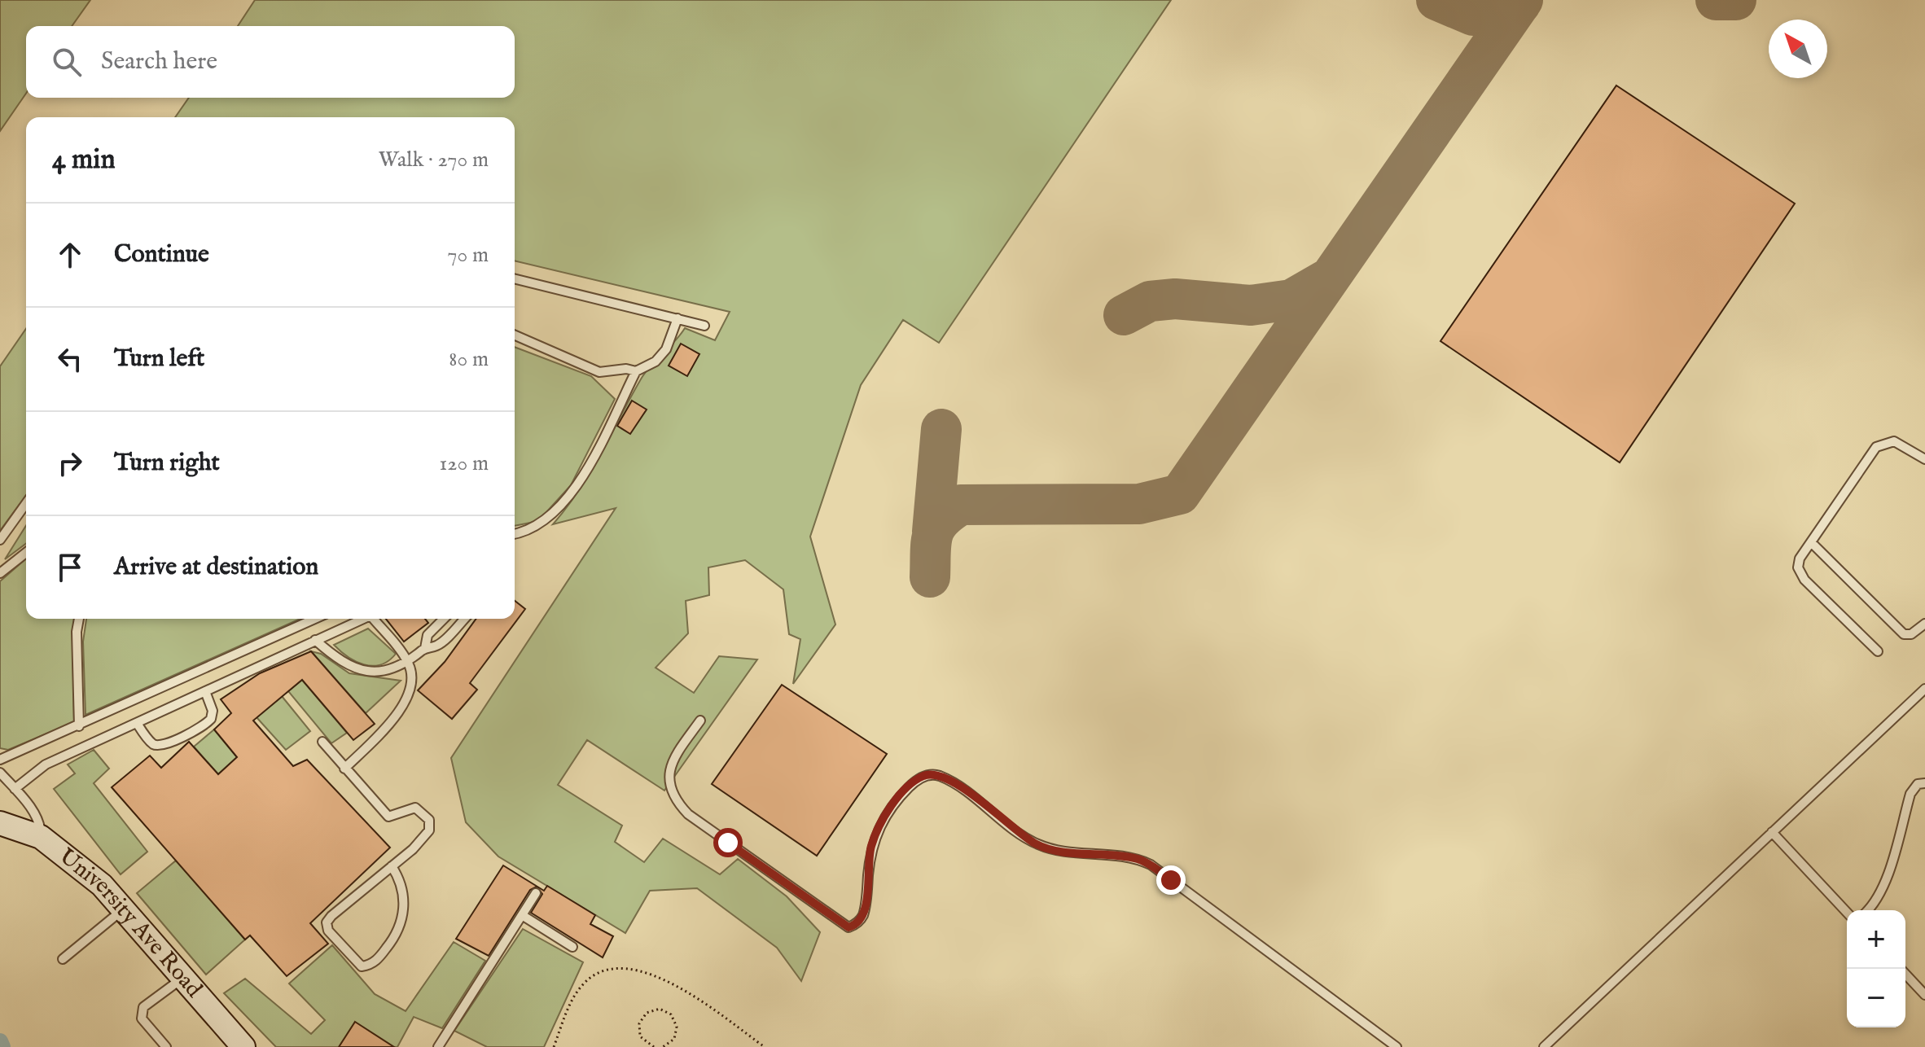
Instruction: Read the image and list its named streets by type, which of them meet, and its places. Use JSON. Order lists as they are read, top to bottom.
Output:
{
  "streets": {
    "street": ["University Ave Road"]
  },
  "north": "top left",
  "page": {
    "search": "Search here",
    "heading": ["4 min", "Walk · 270 m"],
    "list": [
      ["Continue", "70 m"],
      ["Turn left", "80 m"],
      ["Turn right", "120 m"],
      "Arrive at destination"
    ],
    "map_buttons": ["+", "−"]
  }
}
